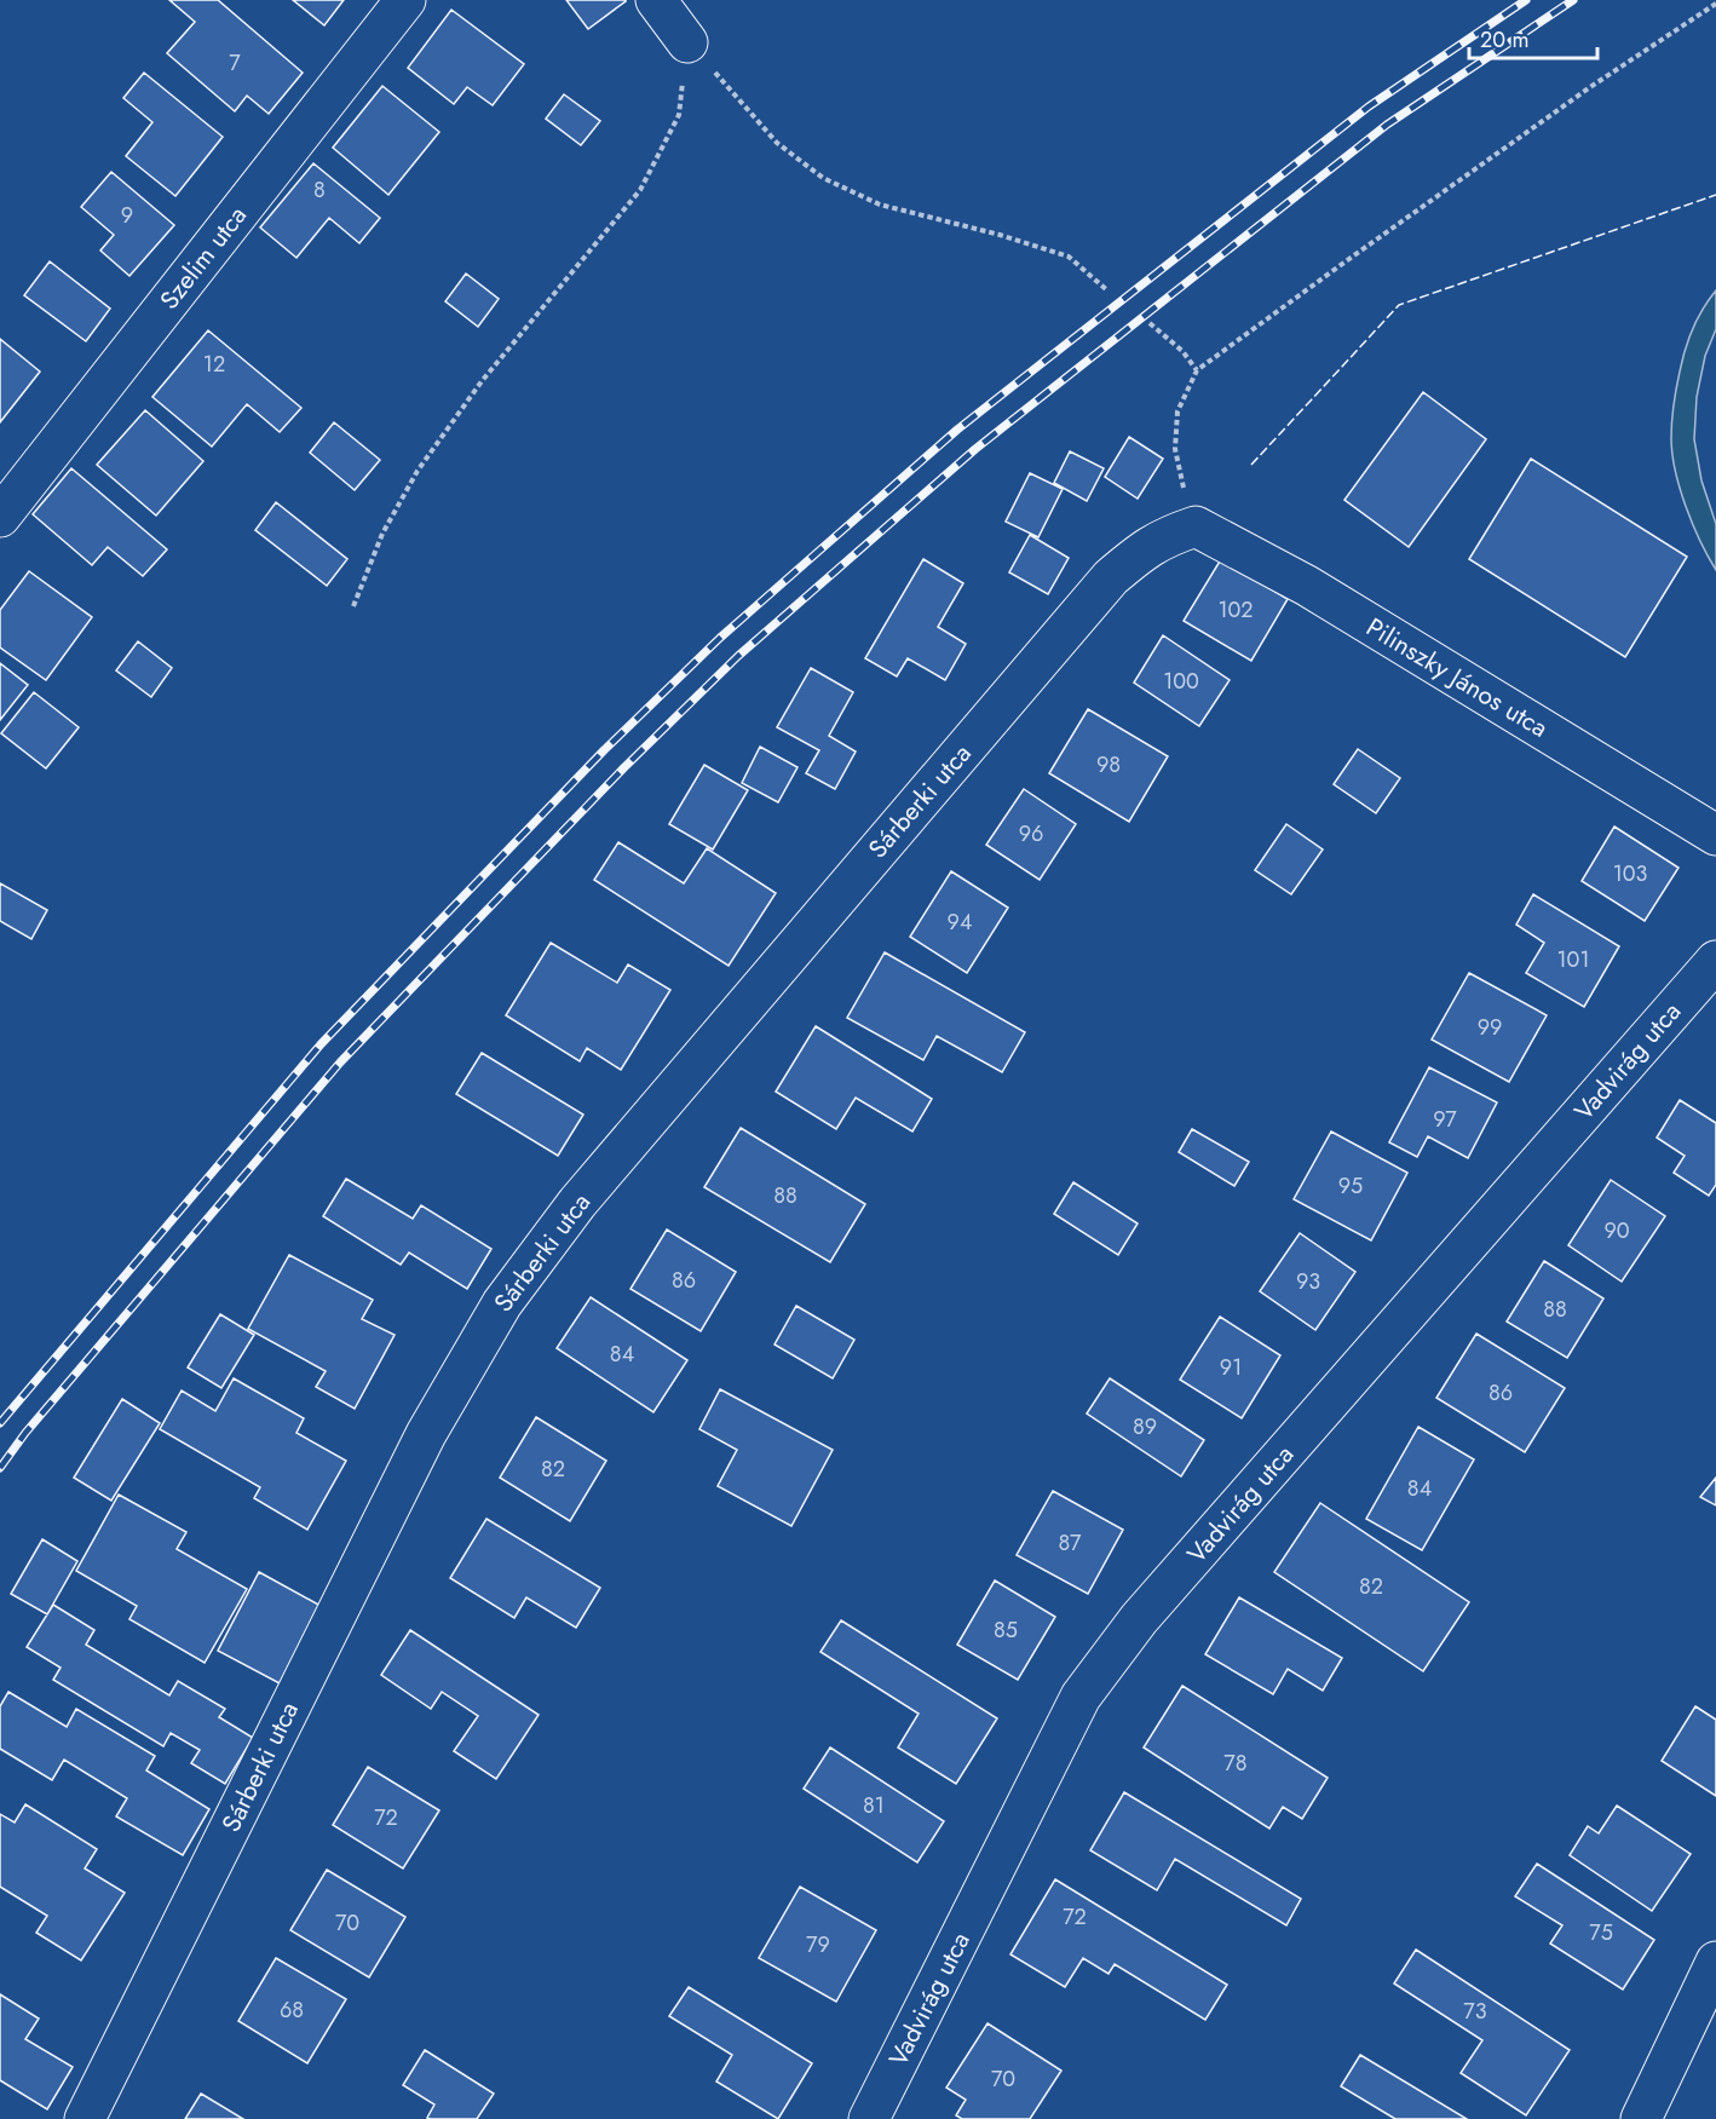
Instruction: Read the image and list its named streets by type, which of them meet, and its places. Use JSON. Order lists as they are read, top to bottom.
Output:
{
  "streets": {
    "street": [
      "Szelim utca",
      "Pilinszky János utca",
      "Sárberki utca",
      "Vadvirág utca"
    ]
  },
  "crossings": [
    ["Pilinszky János utca", "Sárberki utca"]
  ],
  "house_numbers": [
    "7",
    "8",
    "9",
    "12",
    "102",
    "100",
    "98",
    "96",
    "103",
    "94",
    "101",
    "99",
    "97",
    "95",
    "88",
    "90",
    "86",
    "93",
    "88",
    "84",
    "91",
    "86",
    "89",
    "82",
    "84",
    "87",
    "82",
    "85",
    "78",
    "81",
    "72",
    "72",
    "70",
    "75",
    "79",
    "68",
    "73",
    "70"
  ],
  "scale_bar": "20 m"
}
